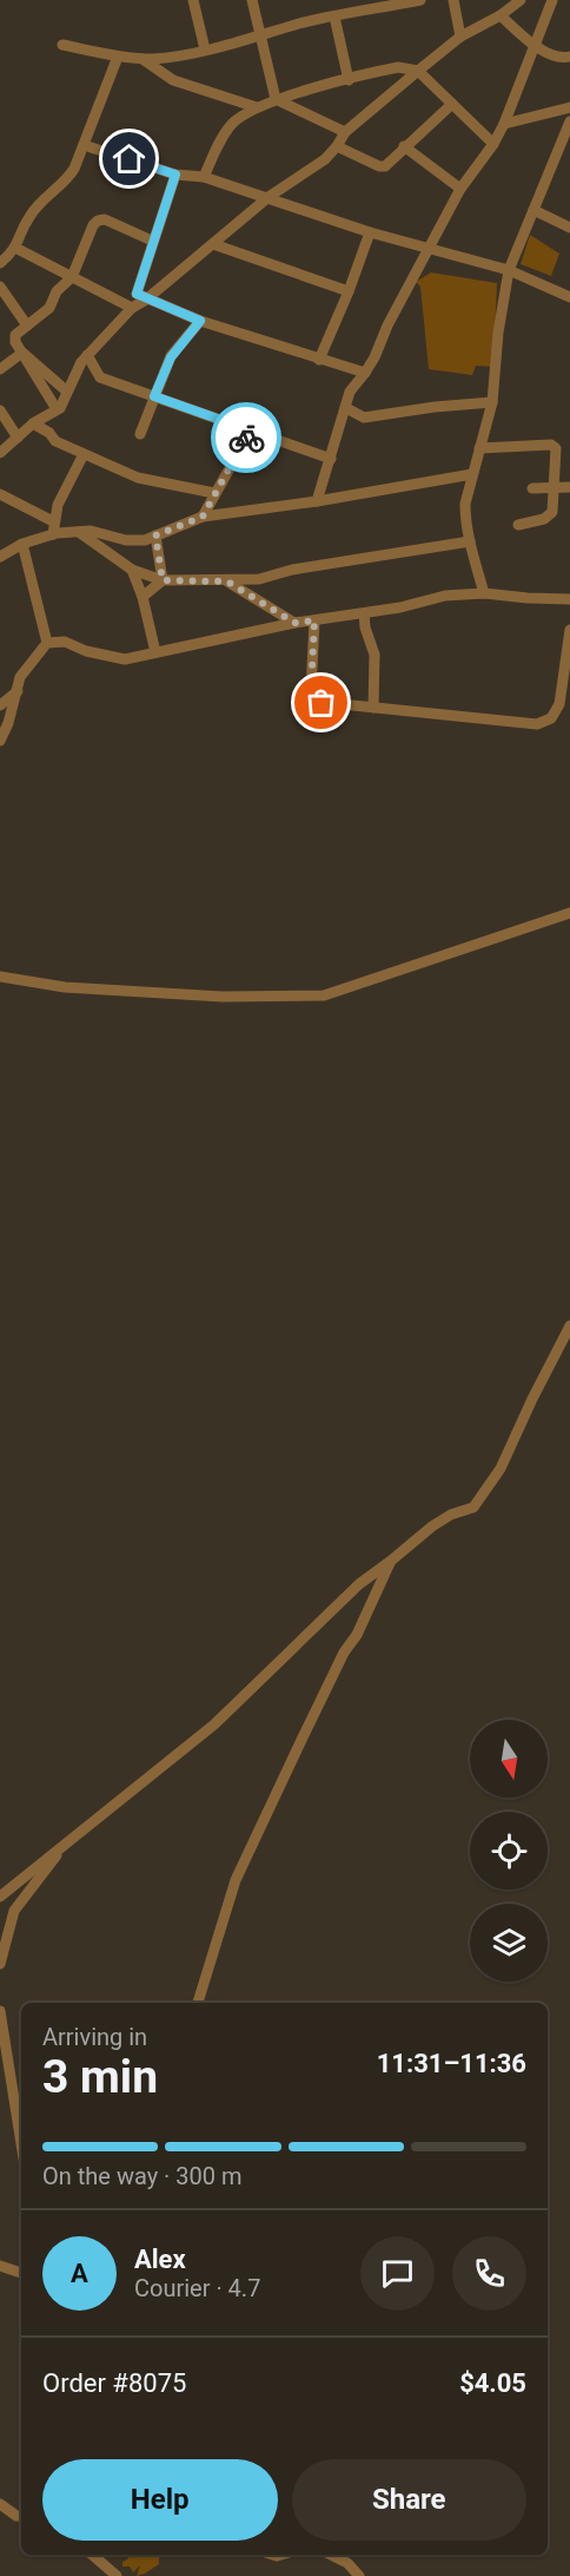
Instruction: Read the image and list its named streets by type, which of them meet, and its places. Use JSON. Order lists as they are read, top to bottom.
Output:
{
  "north": "bottom",
  "page": {
    "heading": ["3 min", "Arriving in", "11:31–11:36"],
    "panel": [
      "Alex",
      "Courier · 4.7",
      "Order #8075",
      "$4.05"
    ],
    "bar": "On the way · 300 m",
    "round": "A",
    "buttons": ["Help", "Share"]
  }
}
